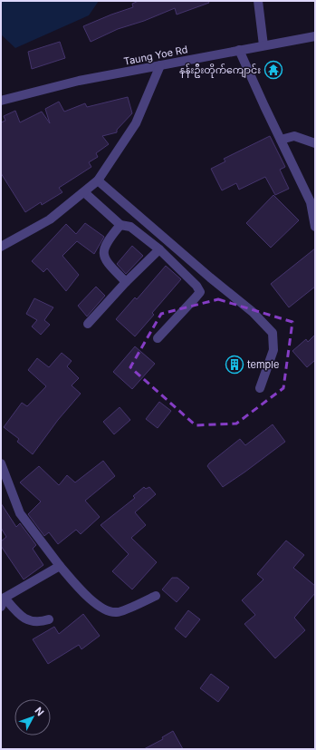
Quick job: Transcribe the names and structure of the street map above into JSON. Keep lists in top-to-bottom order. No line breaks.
{"streets":{"street":["Taung Yoe Rd"]},"places":{"temple":["နန်းဦးတိုက်ကျောင်း"],"building":["temple"]},"north":"top right"}
